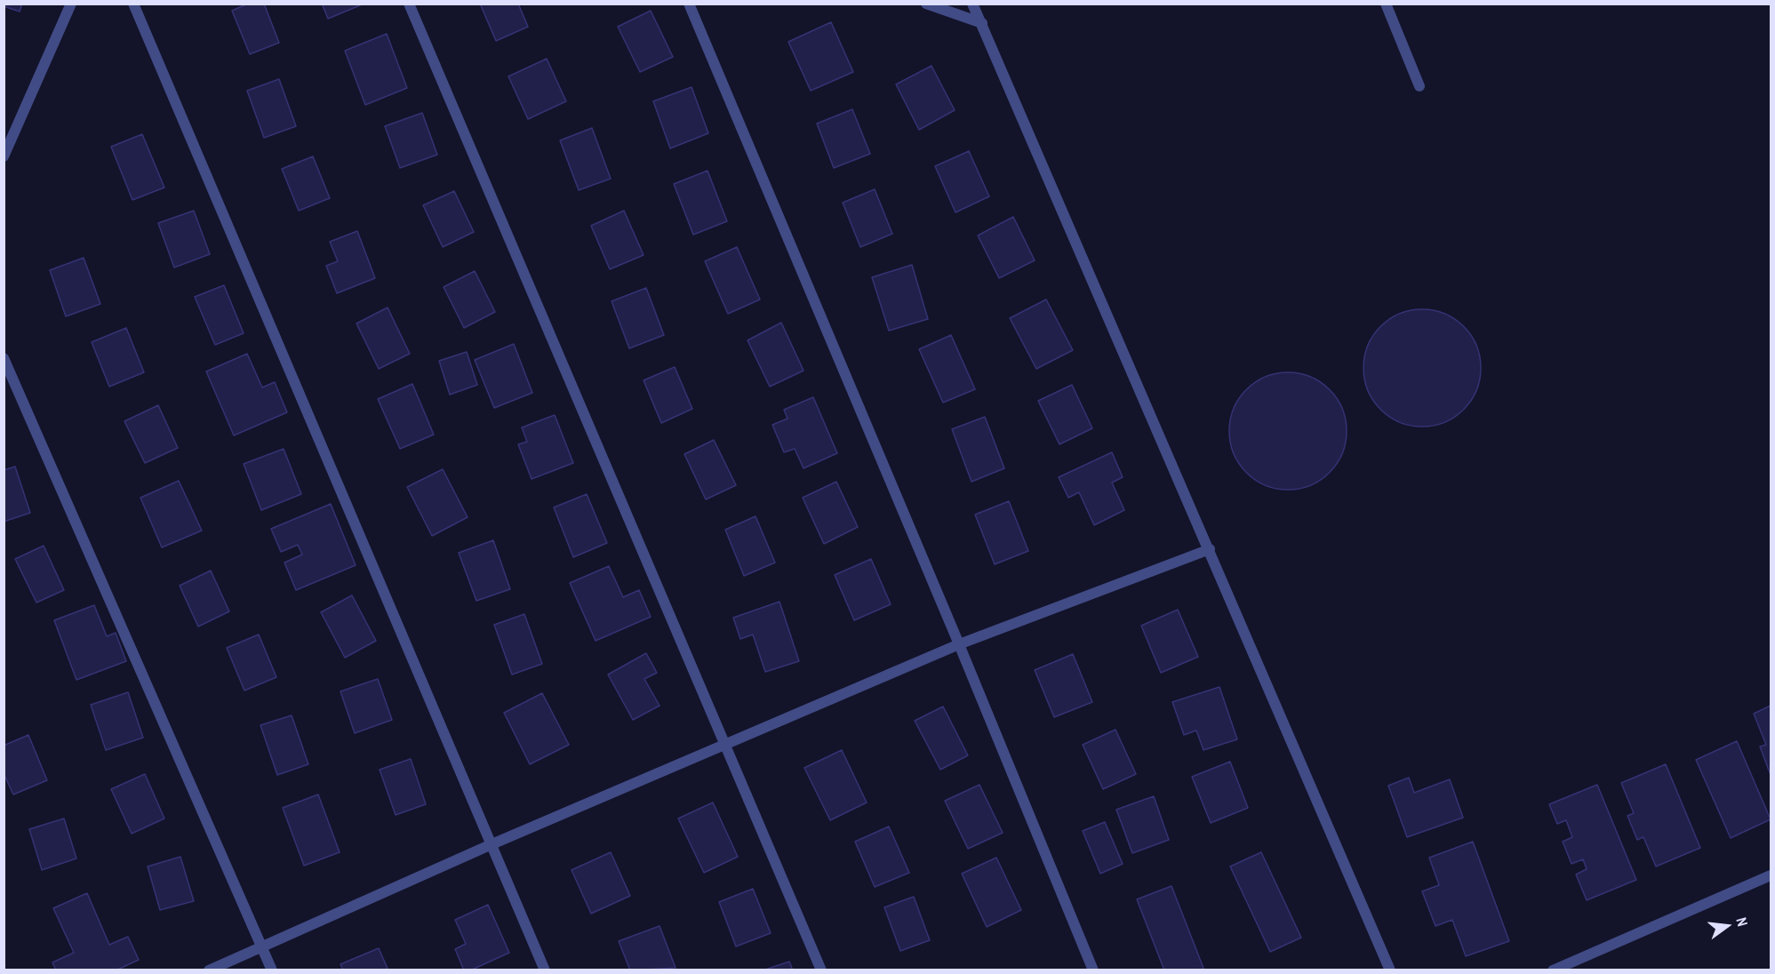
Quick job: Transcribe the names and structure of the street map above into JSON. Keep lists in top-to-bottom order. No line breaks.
{"north":"right"}
